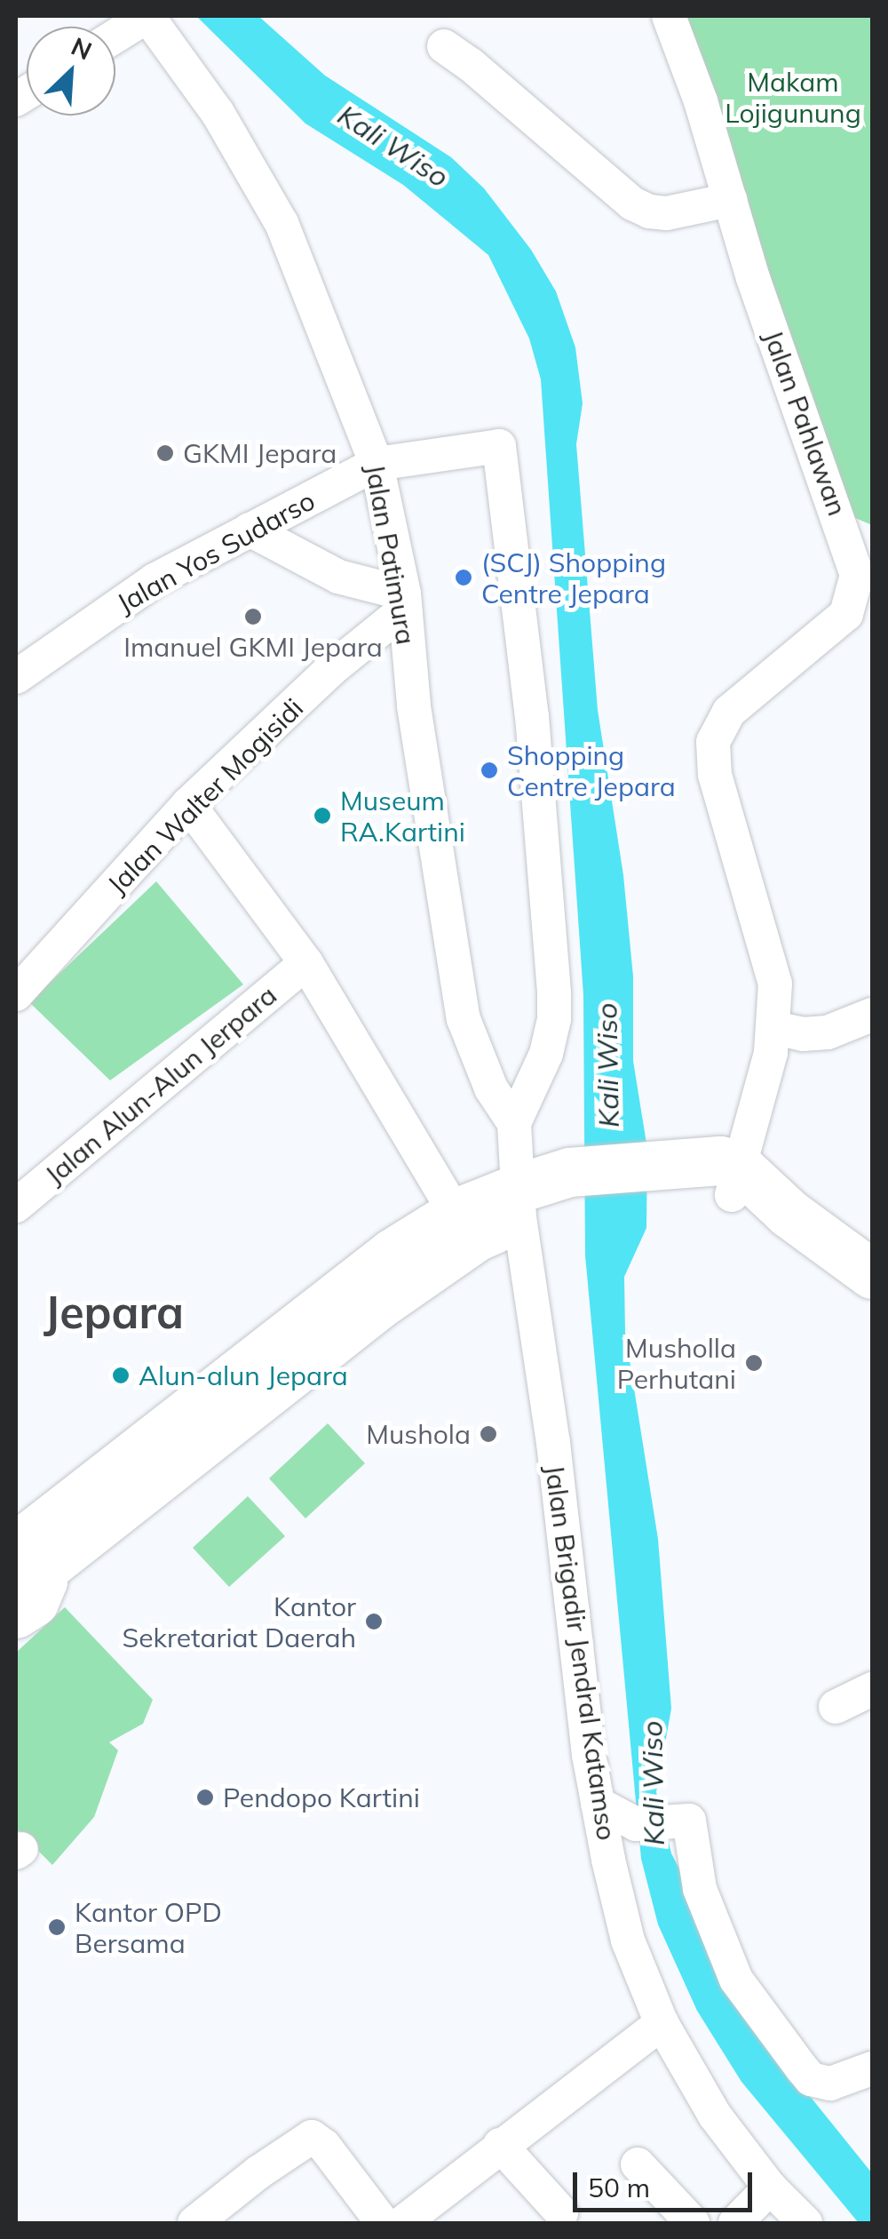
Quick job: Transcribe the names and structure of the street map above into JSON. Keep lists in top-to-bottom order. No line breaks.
{"streets":{"street":["Jalan Pahlawan","Jalan Yos Sudarso","Jalan Patimura","Jalan Walter Mogisidi","Jalan Alun-Alun Jerpara","Jalan Brigadir Jendral Katamso"]},"crossings":[["Jalan Yos Sudarso","Jalan Patimura"],["Jalan Patimura","Jalan Walter Mogisidi"],["Jalan Patimura","Jalan Brigadir Jendral Katamso"]],"districts":["Jepara"],"water":["Kali Wiso"],"parks":["Makam Lojigunung"],"places":["GKMI Jepara","(SCJ) Shopping Centre Jepara","Imanuel GKMI Jepara","Shopping Centre Jepara","Museum RA.Kartini","Musholla Perhutani","Alun-alun Jepara","Mushola","Kantor Sekretariat Daerah","Pendopo Kartini","Kantor OPD Bersama"],"scale_bar":"50 m","north":"top right"}
